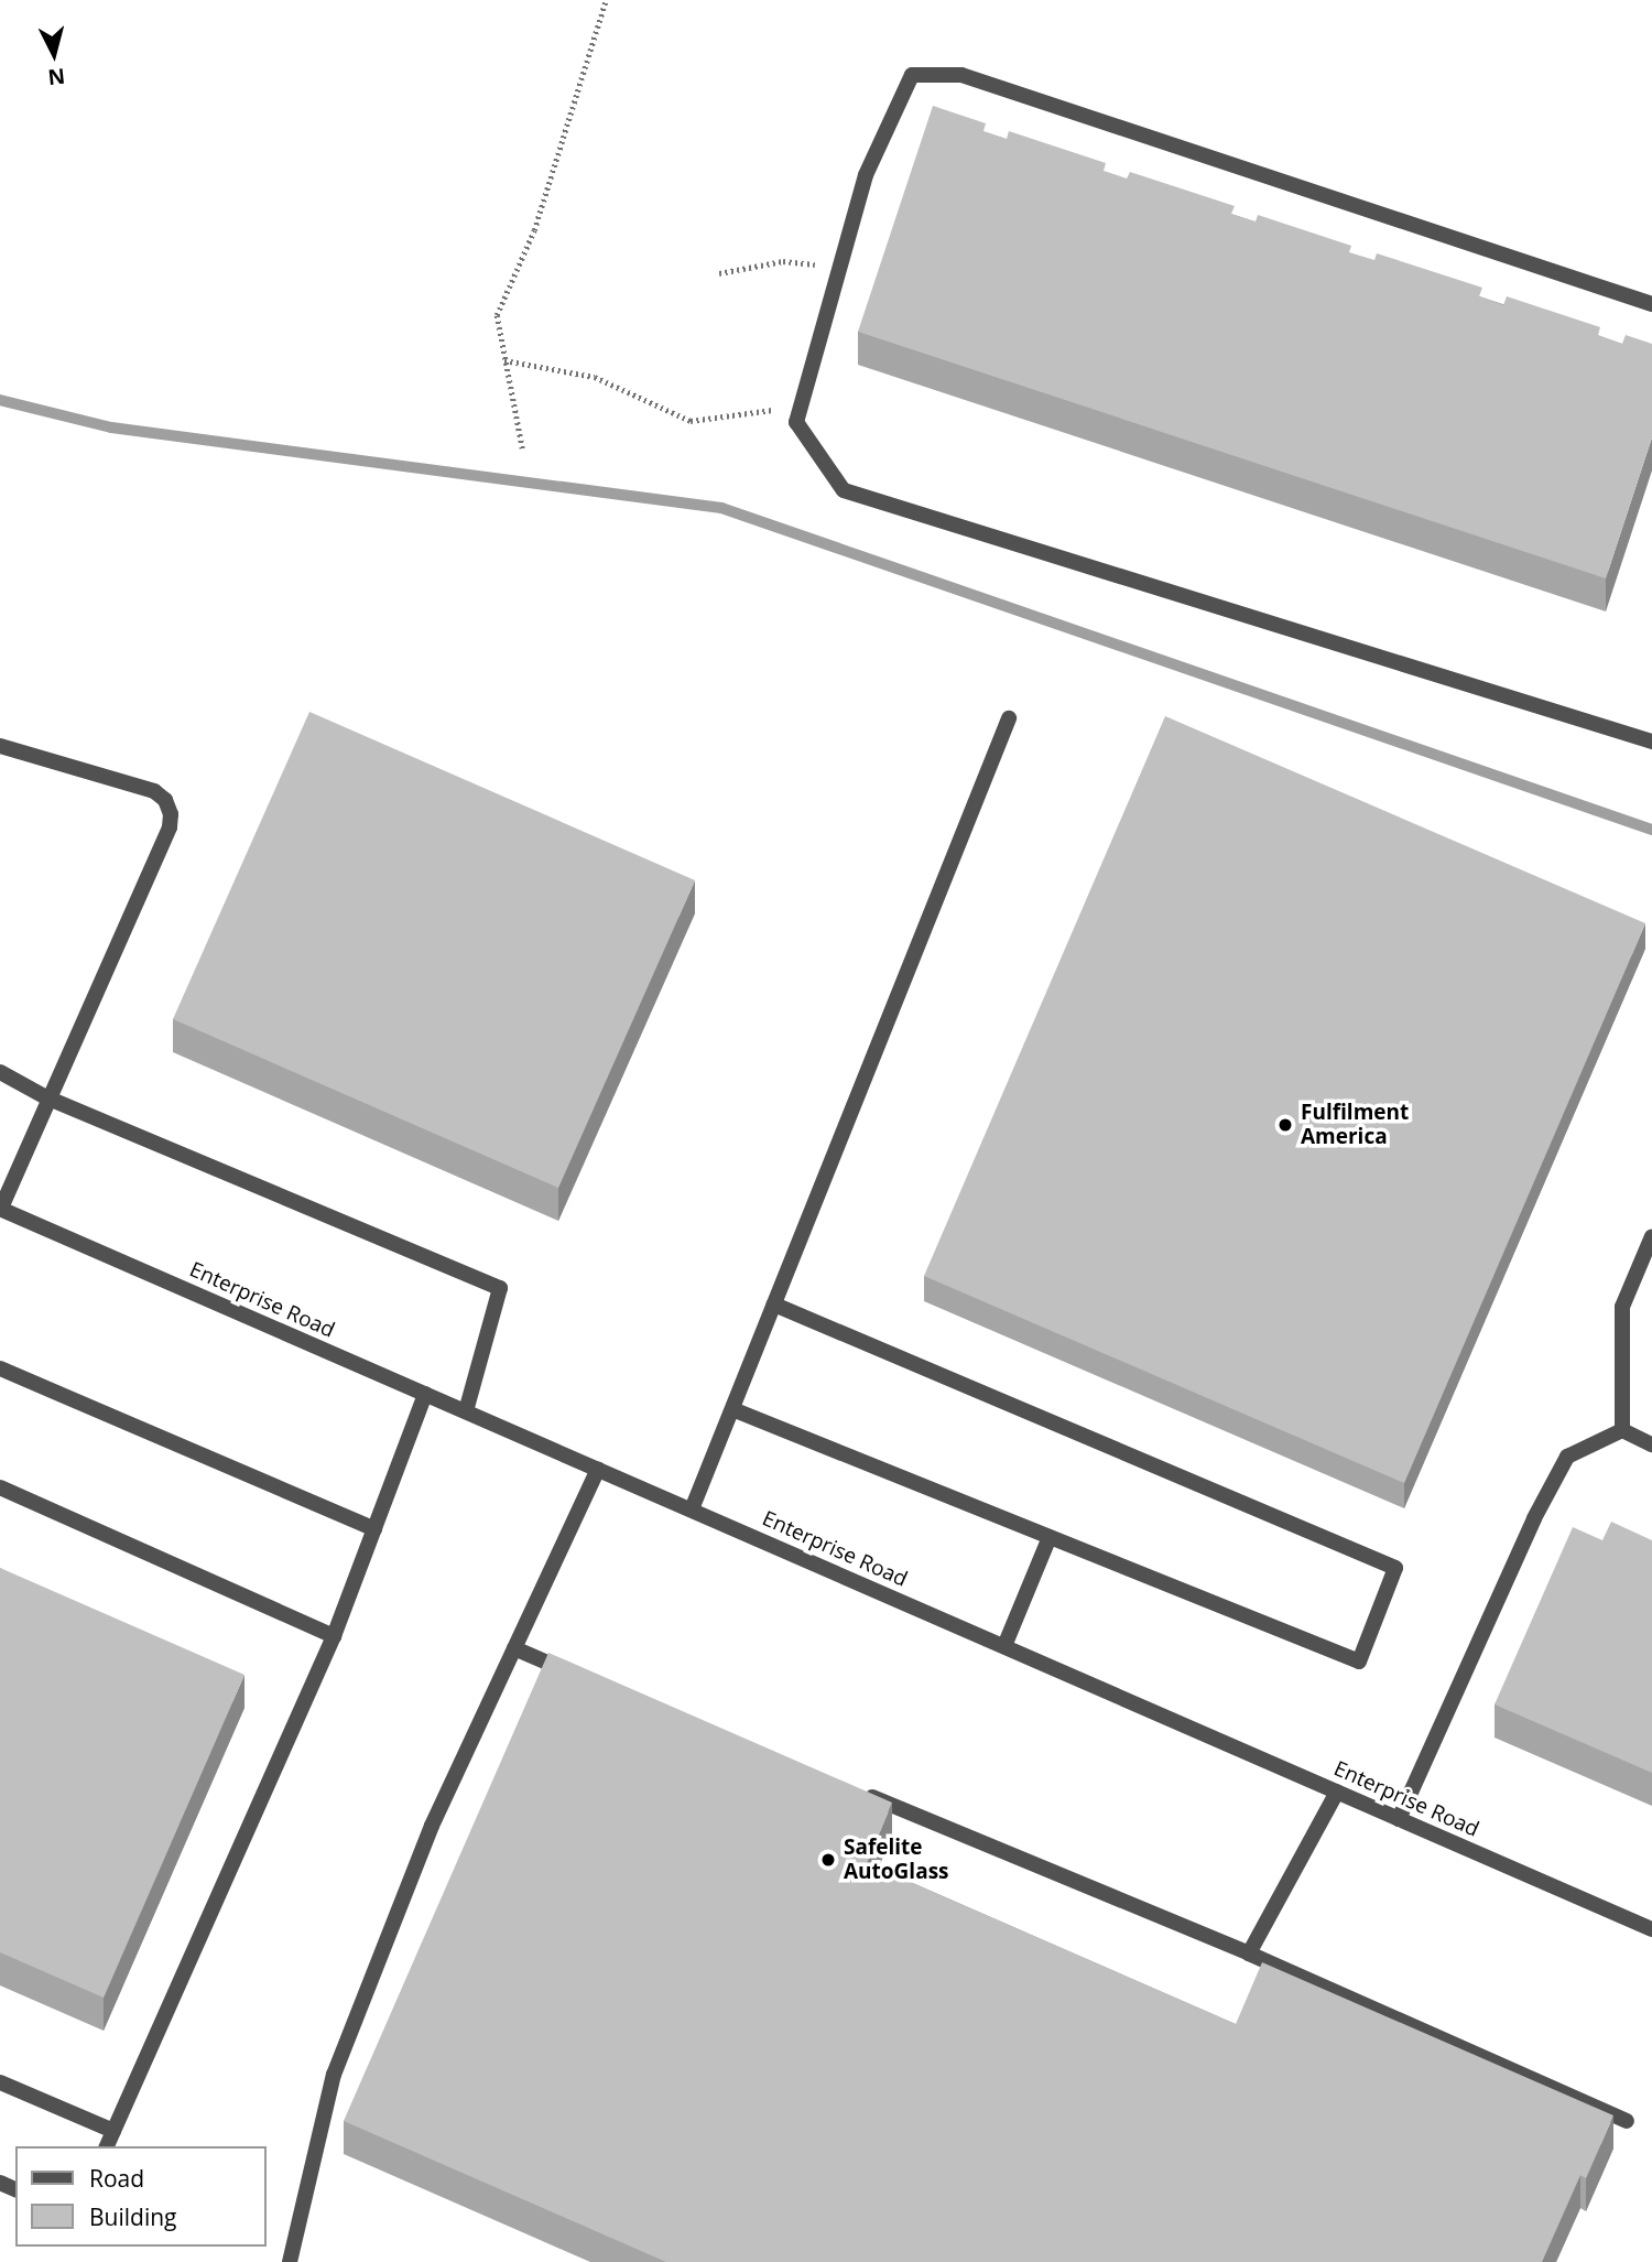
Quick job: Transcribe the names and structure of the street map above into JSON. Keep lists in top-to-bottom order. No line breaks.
{"streets":{"street":["Enterprise Road"]},"places":["Fulfilment America","Safelite AutoGlass"],"legend":["Road","Building"],"north":"bottom"}
